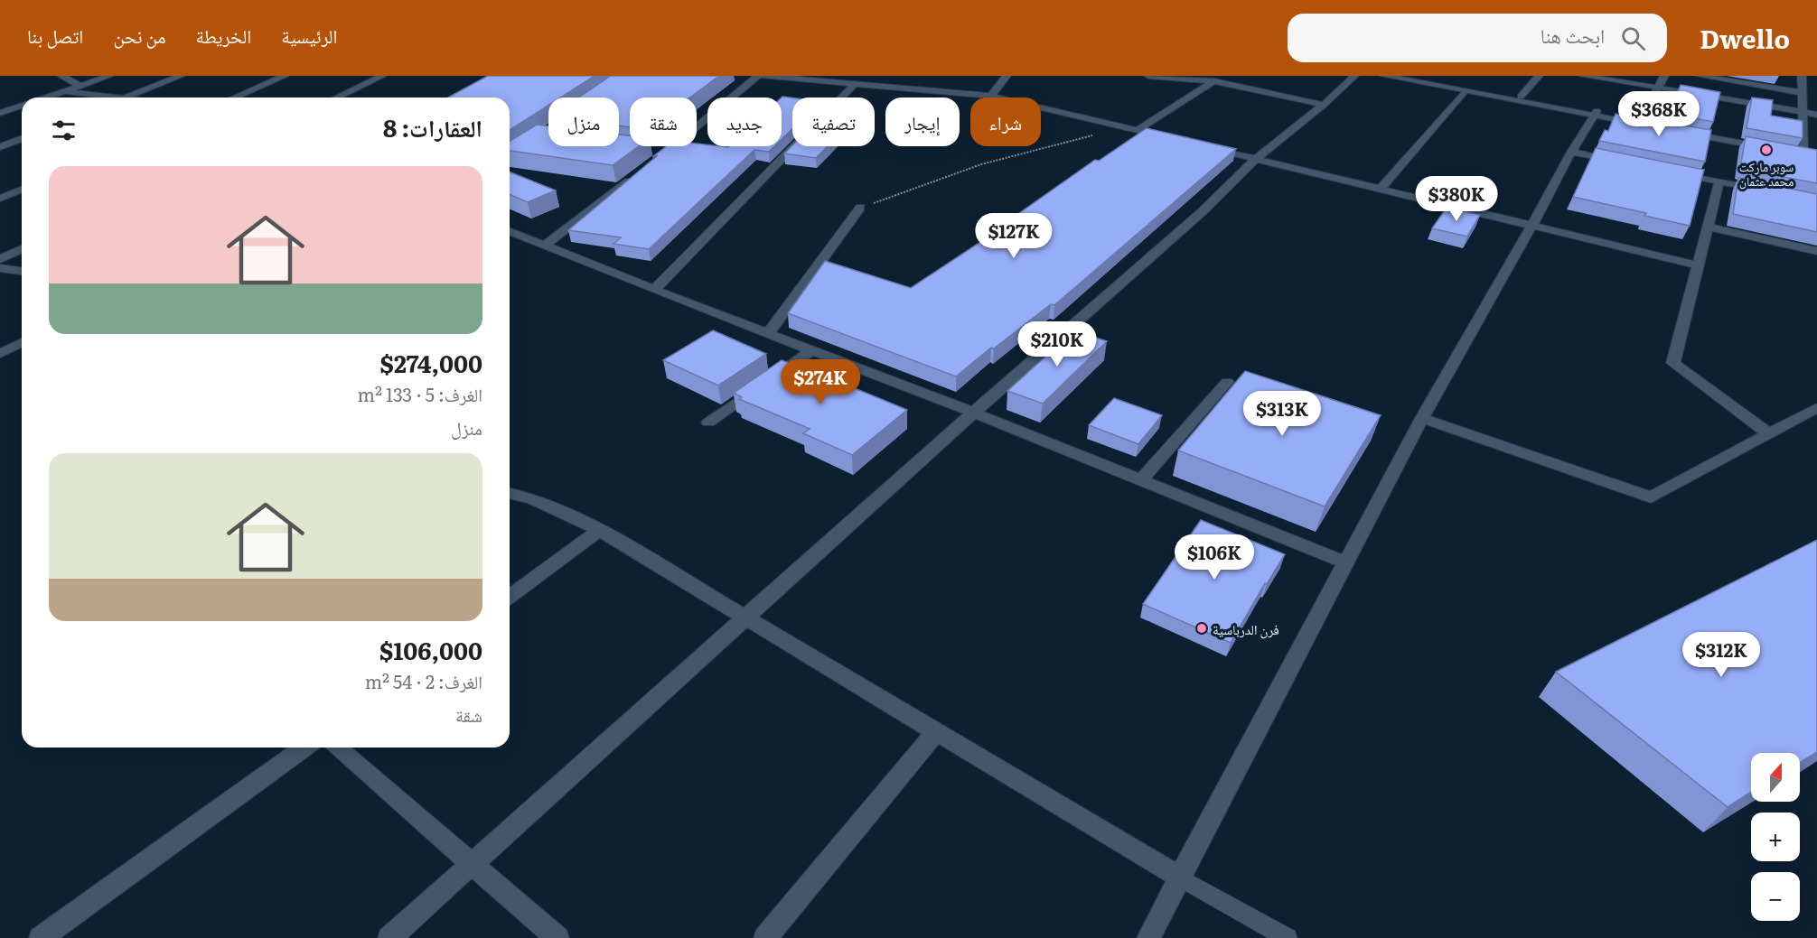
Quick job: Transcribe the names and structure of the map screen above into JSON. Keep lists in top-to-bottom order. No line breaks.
{"places":["سوبر ماركت محمد عثمان","فرن الدرباسية"],"north":"top","page":{"header":"Dwello","search":"ابحث هنا","nav":["الرئيسية","الخريطة","من نحن","اتصل بنا"],"price":["$368K","$380K","$127K","$210K","$274K","$313K","$106K","$312K"],"chip":["شراء","إيجار","تصفية","جديد","شقة","منزل"],"heading":"العقارات: 8","list":[{"name":"$274,000","note":"الغرف: 5 · 133 m² · منزل"},{"name":"$106,000","note":"الغرف: 2 · 54 m² · شقة"}],"map_buttons":["+","−"]}}
